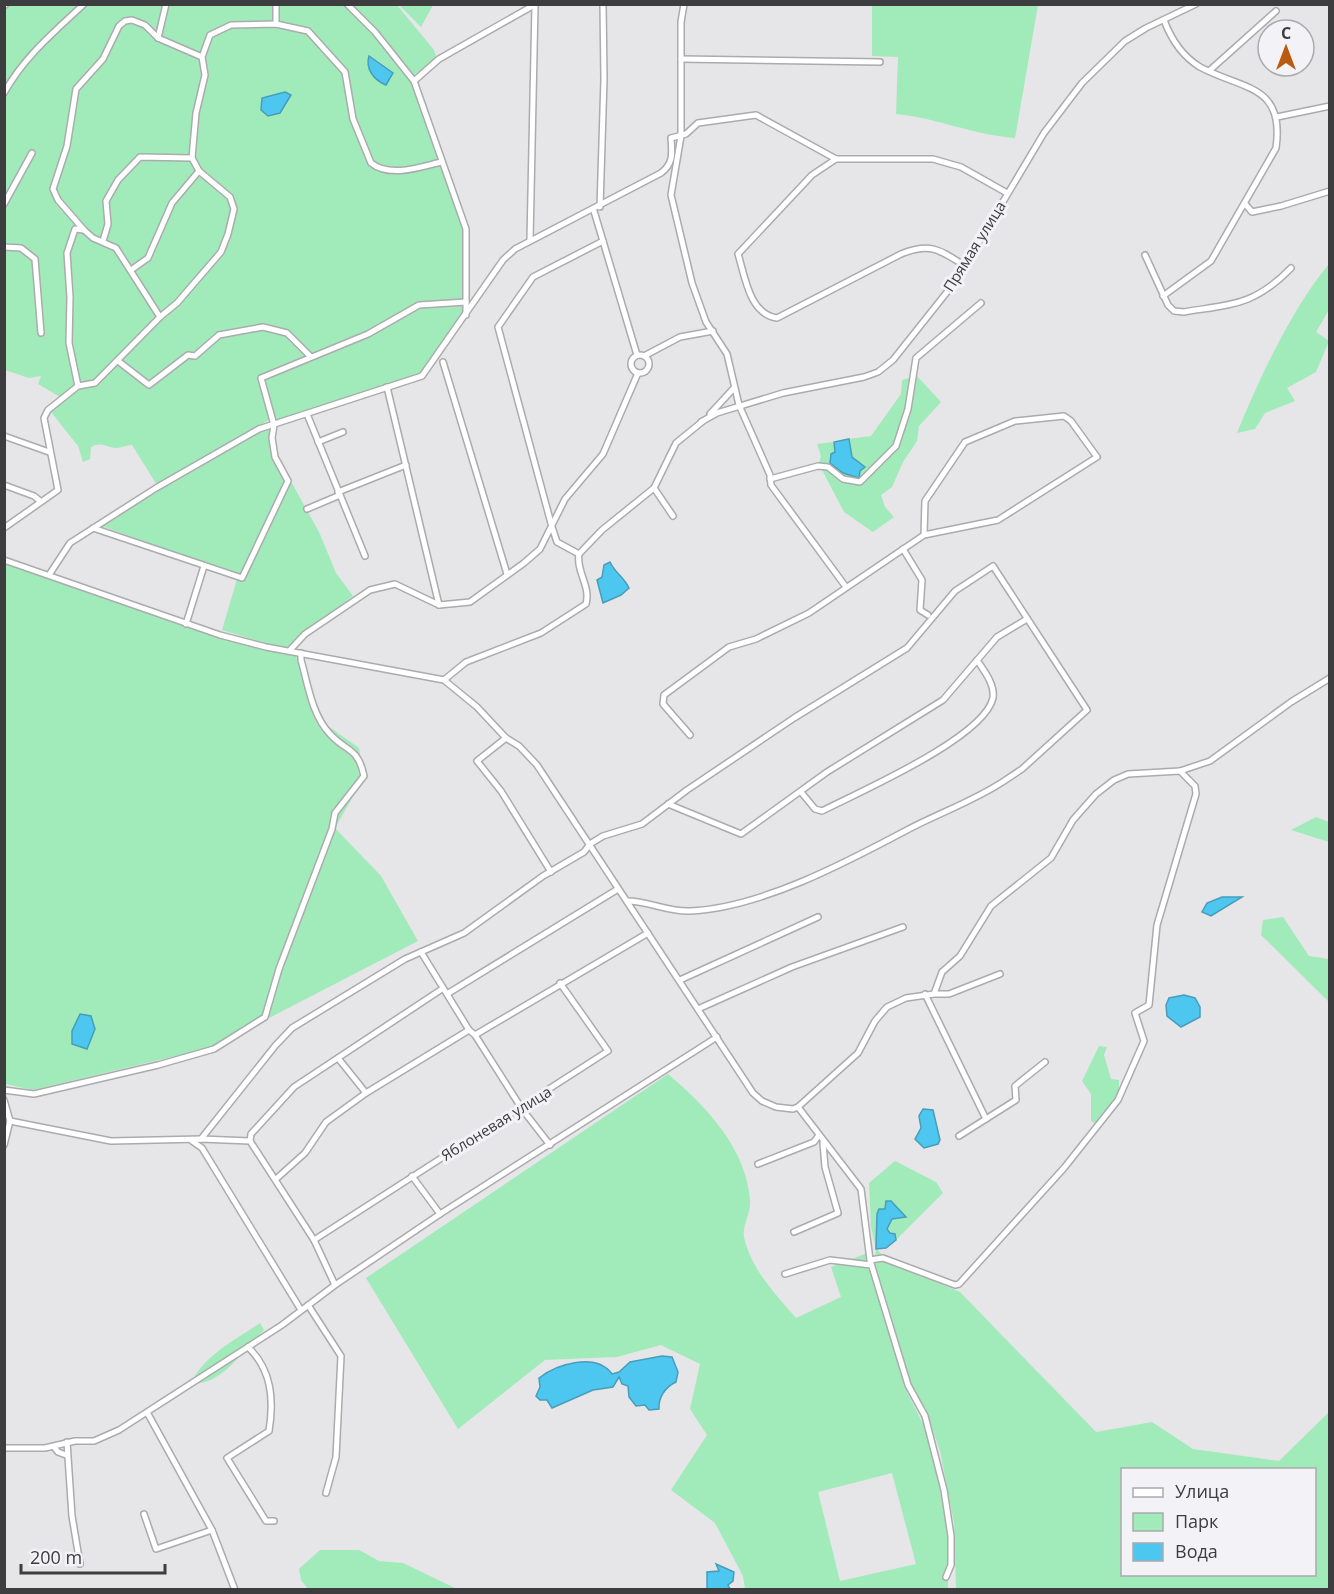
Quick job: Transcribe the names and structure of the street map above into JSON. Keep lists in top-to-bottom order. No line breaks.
{"streets":{"street":["Прямая улица","Яблоневая улица"]},"legend":["Улица","Парк","Вода"],"scale_bar":"200 m","north":"top"}
